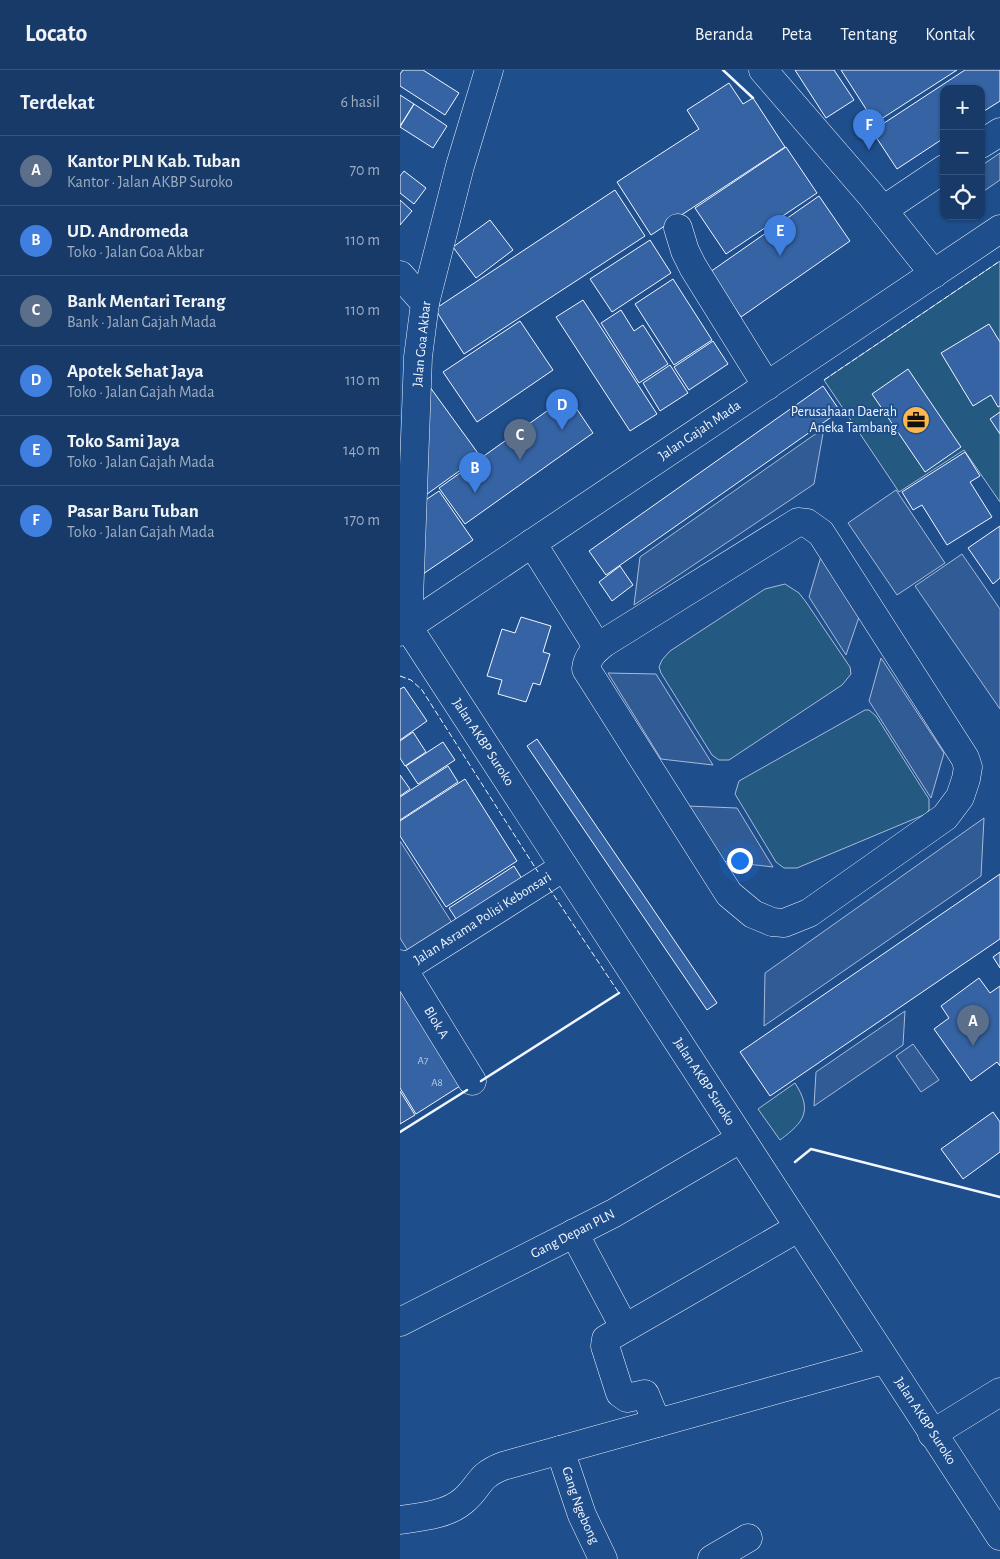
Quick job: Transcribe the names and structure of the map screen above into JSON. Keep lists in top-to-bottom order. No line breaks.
{"streets":{"main road":["Jalan Goa Akbar","Jalan Gajah Mada","Jalan AKBP Suroko","Jalan Asrama Polisi Kebonsari","Blok A","Gang Depan PLN","Gang Ngebong"]},"crossings":[["Jalan Goa Akbar","Jalan Gajah Mada"],["Jalan Goa Akbar","Jalan AKBP Suroko"],["Jalan Gajah Mada","Jalan AKBP Suroko"],["Jalan AKBP Suroko","Jalan Asrama Polisi Kebonsari"],["Jalan AKBP Suroko","Gang Depan PLN"],["Jalan Asrama Polisi Kebonsari","Blok A"]],"places":{"office":["Perusahaan Daerah Aneka Tambang"]},"house_numbers":["A7","A8"],"page":{"header":"Locato","nav":["Beranda","Peta","Tentang","Kontak"],"heading":["Terdekat","6 hasil"],"map_buttons":["+","−"],"pins":["F","E","D","C","B","A"],"list":[{"mark":"A","name":"Kantor PLN Kab. Tuban","note":"Kantor · Jalan AKBP Suroko","value":"70 m"},{"mark":"B","name":"UD. Andromeda","note":"Toko · Jalan Goa Akbar","value":"110 m"},{"mark":"C","name":"Bank Mentari Terang","note":"Bank · Jalan Gajah Mada","value":"110 m"},{"mark":"D","name":"Apotek Sehat Jaya","note":"Toko · Jalan Gajah Mada","value":"110 m"},{"mark":"E","name":"Toko Sami Jaya","note":"Toko · Jalan Gajah Mada","value":"140 m"},{"mark":"F","name":"Pasar Baru Tuban","note":"Toko · Jalan Gajah Mada","value":"170 m"}]}}
